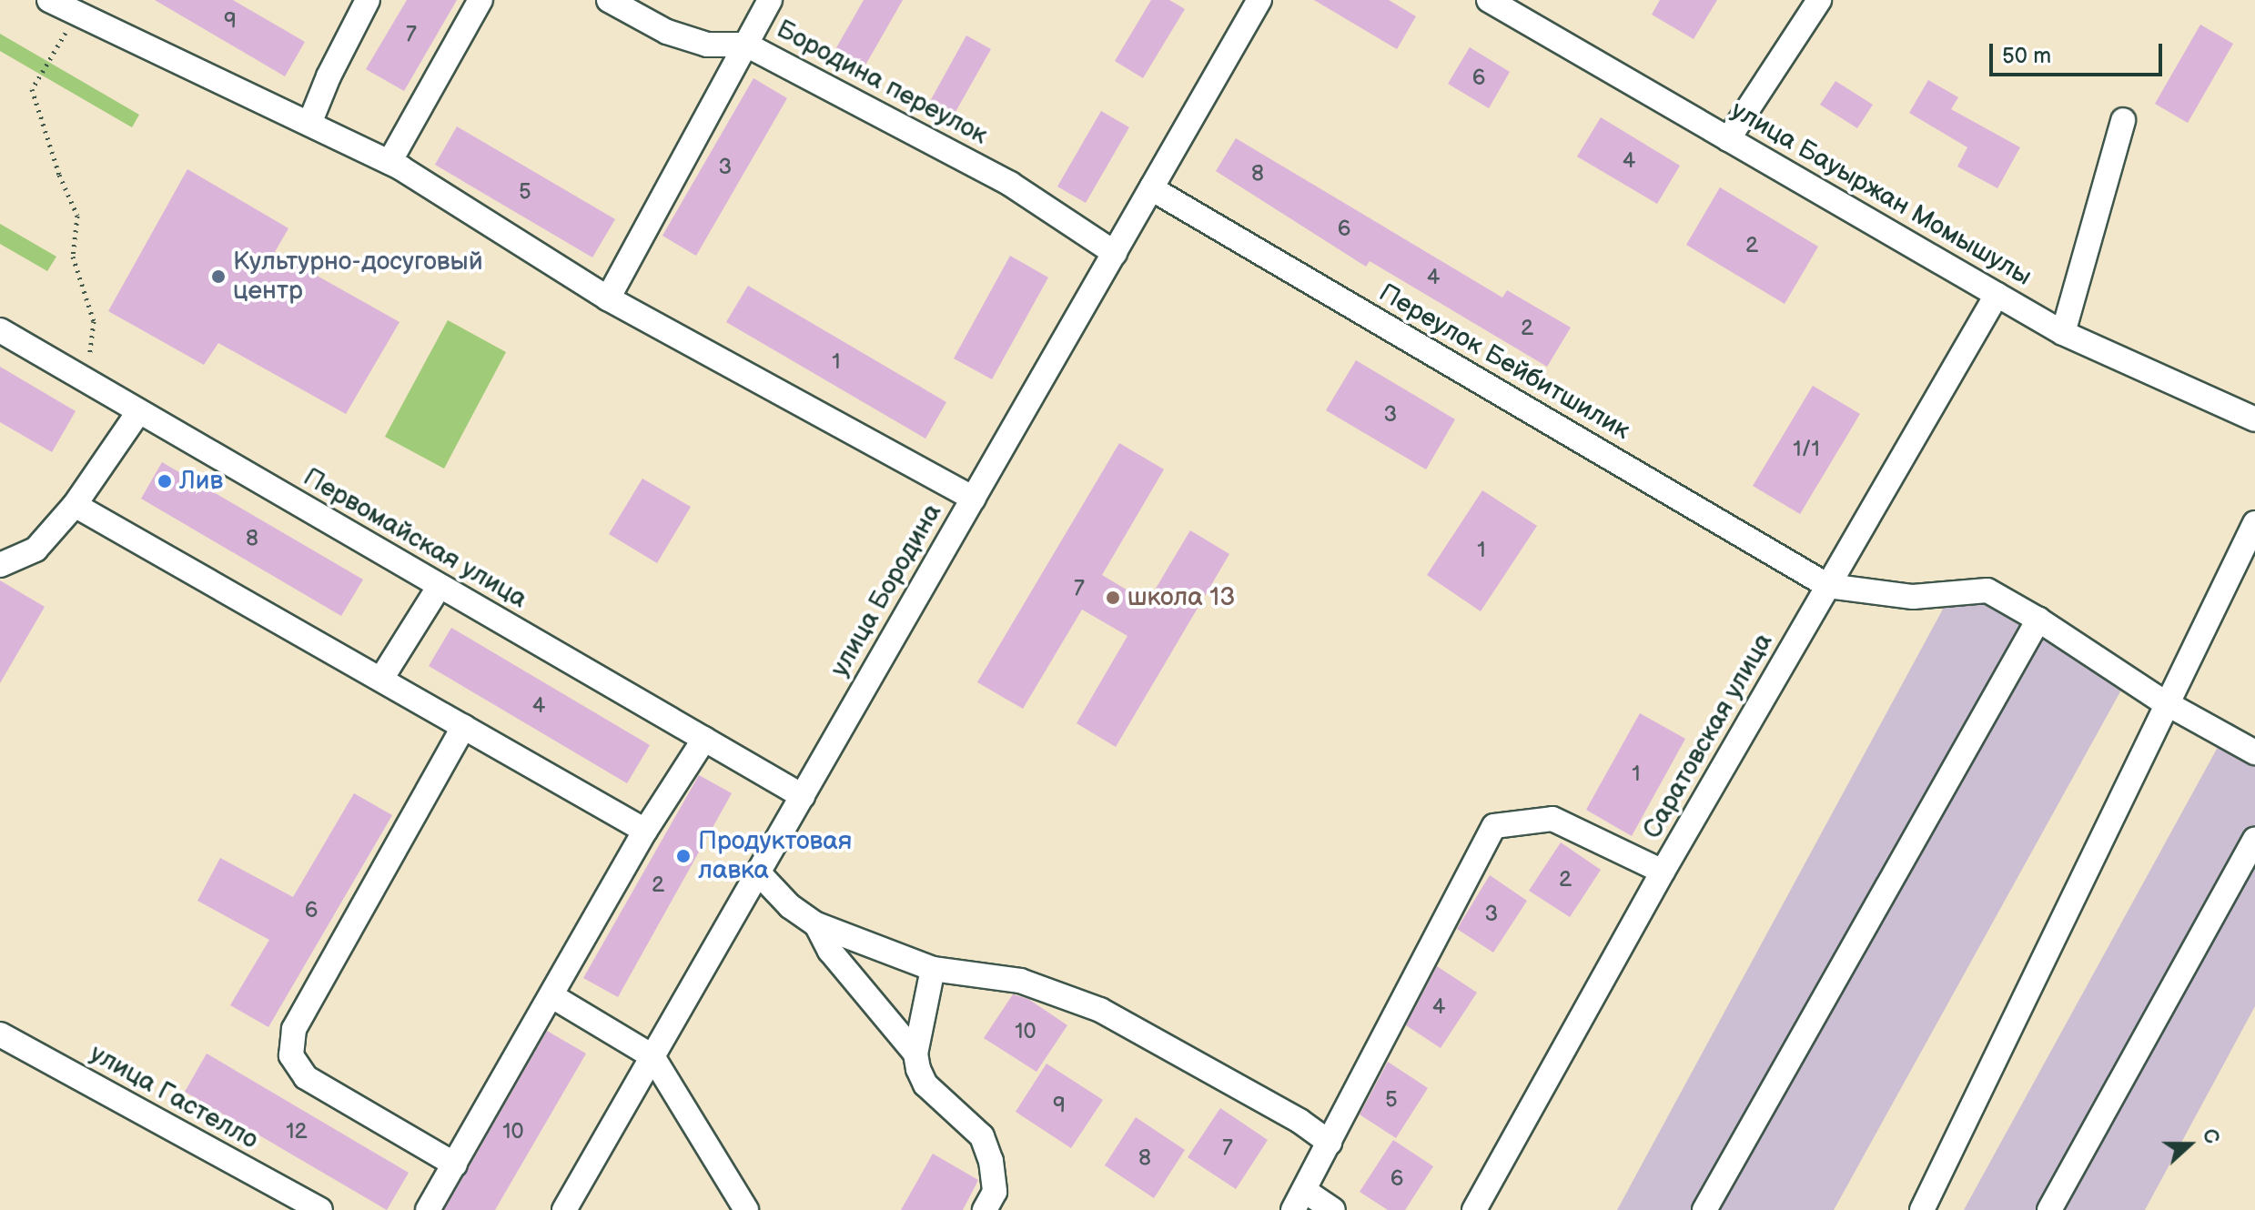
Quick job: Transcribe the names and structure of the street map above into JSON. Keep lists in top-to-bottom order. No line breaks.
{"streets":{"street":["Бородина переулок","улица Бауыржан Момышулы","Переулок Бейбитшилик","Первомайская улица","улица Бородина","Саратовская улица","улица Гастелло"]},"crossings":[["Бородина переулок","улица Бородина"],["улица Бауыржан Момышулы","Саратовская улица"],["Переулок Бейбитшилик","улица Бородина"],["Переулок Бейбитшилик","Саратовская улица"],["Первомайская улица","улица Бородина"]],"places":["Культурно-досуговый центр","Лив","школа 13","Продуктовая лавка"],"house_numbers":["9","7","6","4","3","8","5","6","2","4","2","1","3","1/1","8","1","7","4","1","2","2","6","3","4","10","5","9","12","10","7","8","6"],"scale_bar":"50 m","north":"right"}
